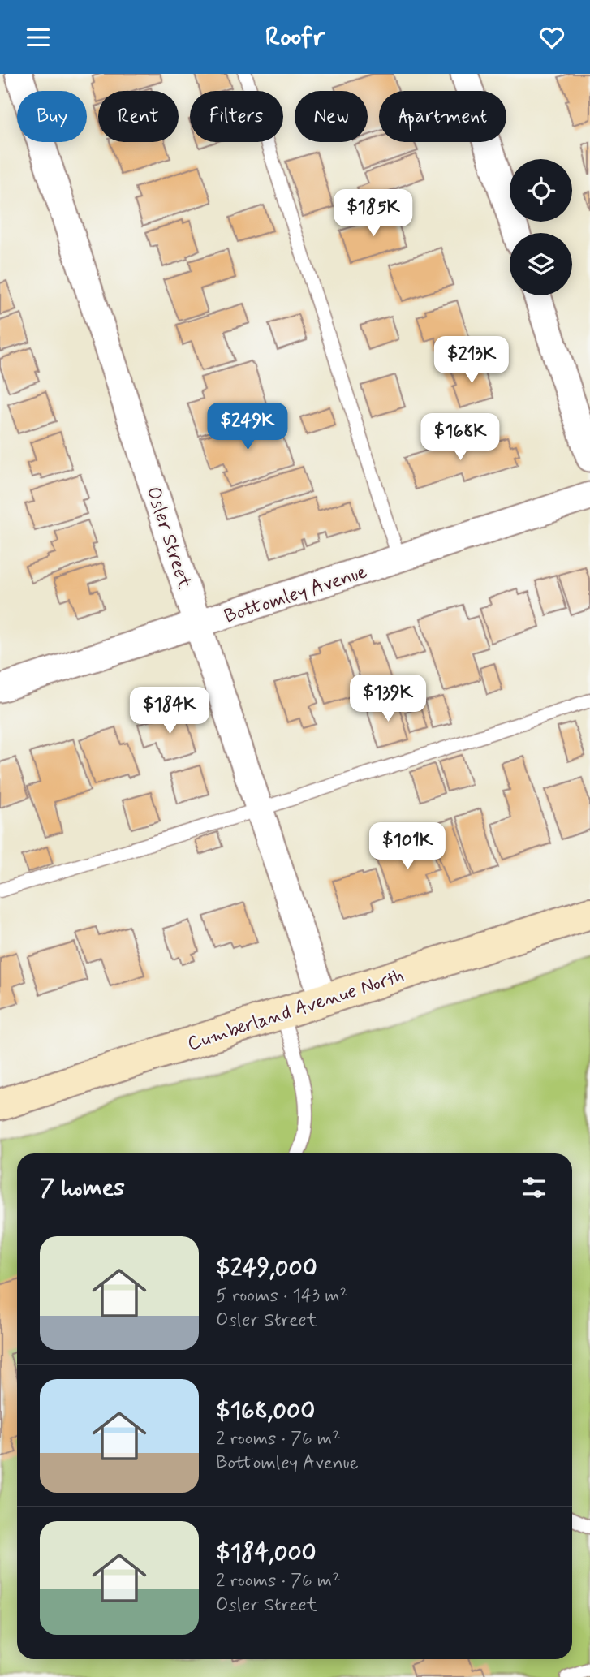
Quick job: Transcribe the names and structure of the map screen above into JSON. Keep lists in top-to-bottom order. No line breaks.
{"streets":{"main road":["Cumberland Avenue North"],"street":["Osler Street","Bottomley Avenue"]},"crossings":[["Osler Street","Bottomley Avenue"],["Osler Street","Cumberland Avenue North"]],"page":{"header":"Roofr","chip":["Buy","Rent","Filters","New","Apartment"],"price":["$185K","$213K","$249K","$168K","$139K","$184K","$101K"],"heading":"7 homes","list":[{"name":"$249,000","note":"5 rooms · 143 m² · Osler Street"},{"name":"$168,000","note":"2 rooms · 76 m² · Bottomley Avenue"},{"name":"$184,000","note":"2 rooms · 76 m² · Osler Street"}]}}
